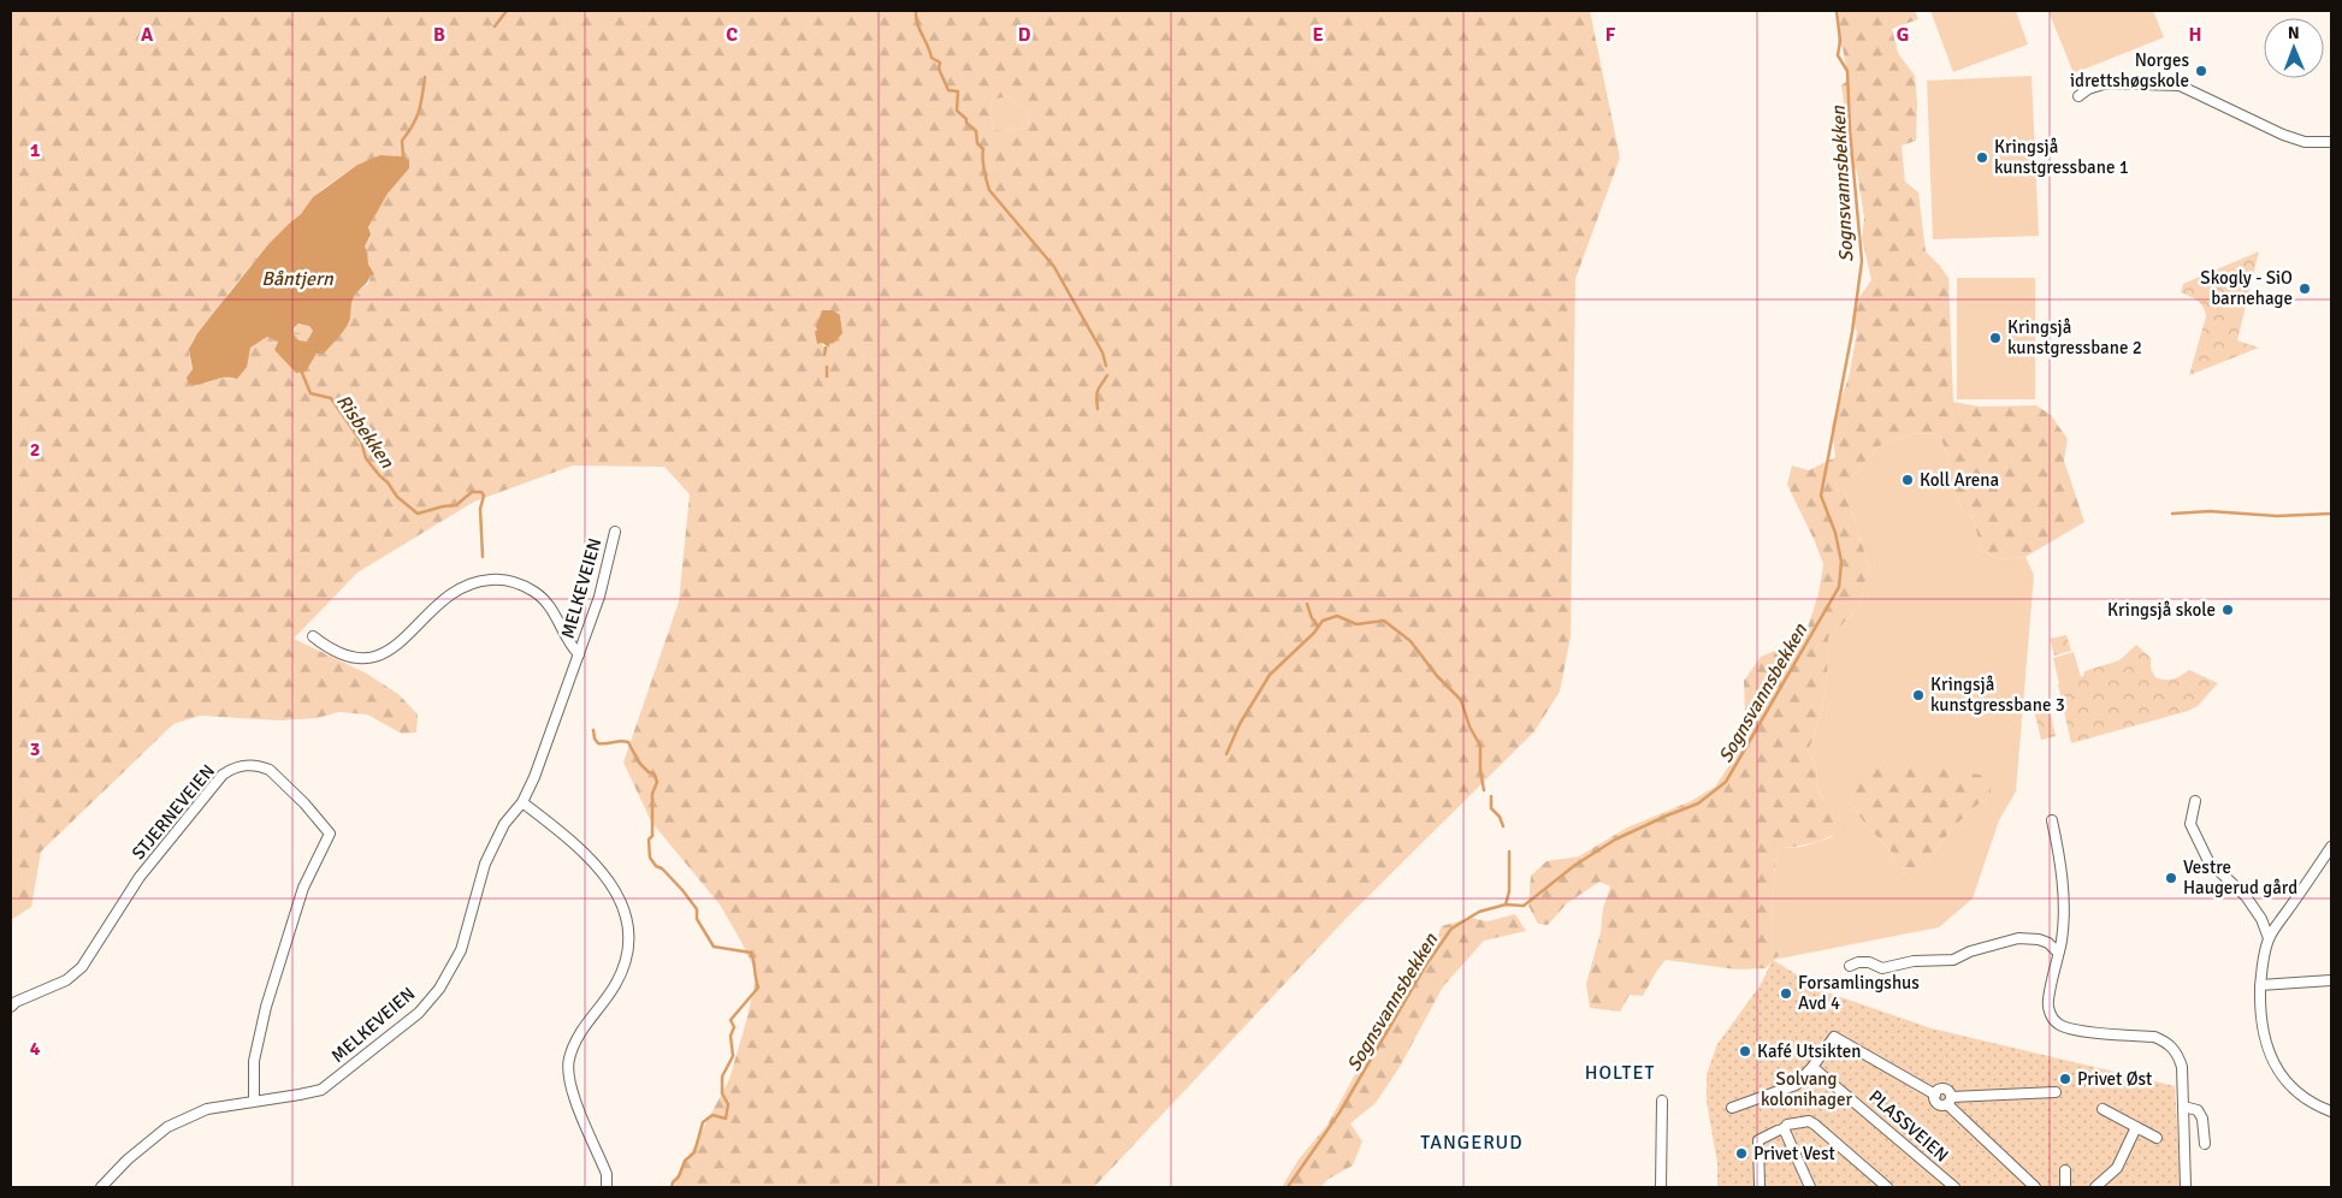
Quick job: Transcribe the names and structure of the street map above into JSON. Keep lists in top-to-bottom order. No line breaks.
{"streets":{"street":["MELKEVEIEN","STJERNEVEIEN","PLASSVEIEN"]},"crossings":[["MELKEVEIEN","STJERNEVEIEN"]],"districts":["HOLTET","TANGERUD"],"water":["Sognsvannsbekken","Båntjern","Risbekken"],"parks":["Solvang kolonihager"],"places":["Norges idrettshøgskole","Kringsjå kunstgressbane 1","Skogly - SiO barnehage","Kringsjå kunstgressbane 2","Koll Arena","Kringsjå skole","Kringsjå kunstgressbane 3","Vestre Haugerud gård","Forsamlingshus Avd 4","Kafé Utsikten","Privet Øst","Privet Vest"],"north":"top","grid":{"columns":["A","B","C","D","E","F","G","H"],"rows":["1","2","3","4"]}}
